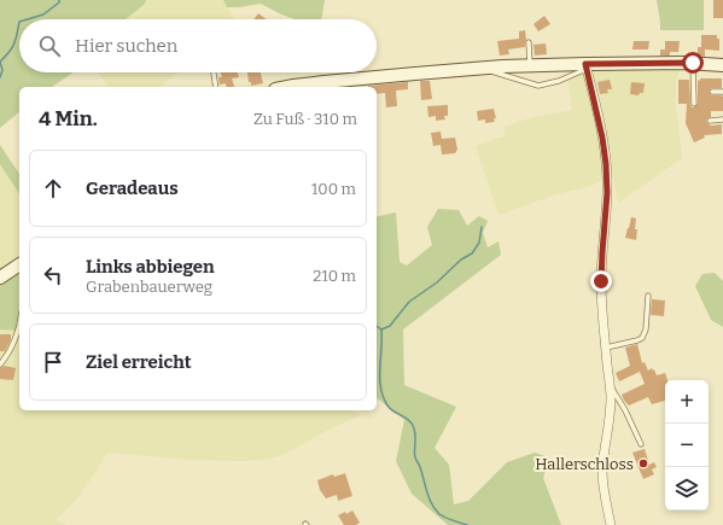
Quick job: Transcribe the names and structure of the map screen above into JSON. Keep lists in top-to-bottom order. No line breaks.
{"places":["Hallerschloss"],"page":{"search":"Hier suchen","heading":["4 Min.","Zu Fuß · 310 m"],"list":[["Geradeaus","100 m"],["Links abbiegen","Grabenbauerweg","210 m"],"Ziel erreicht"],"map_buttons":["+","−"]}}
